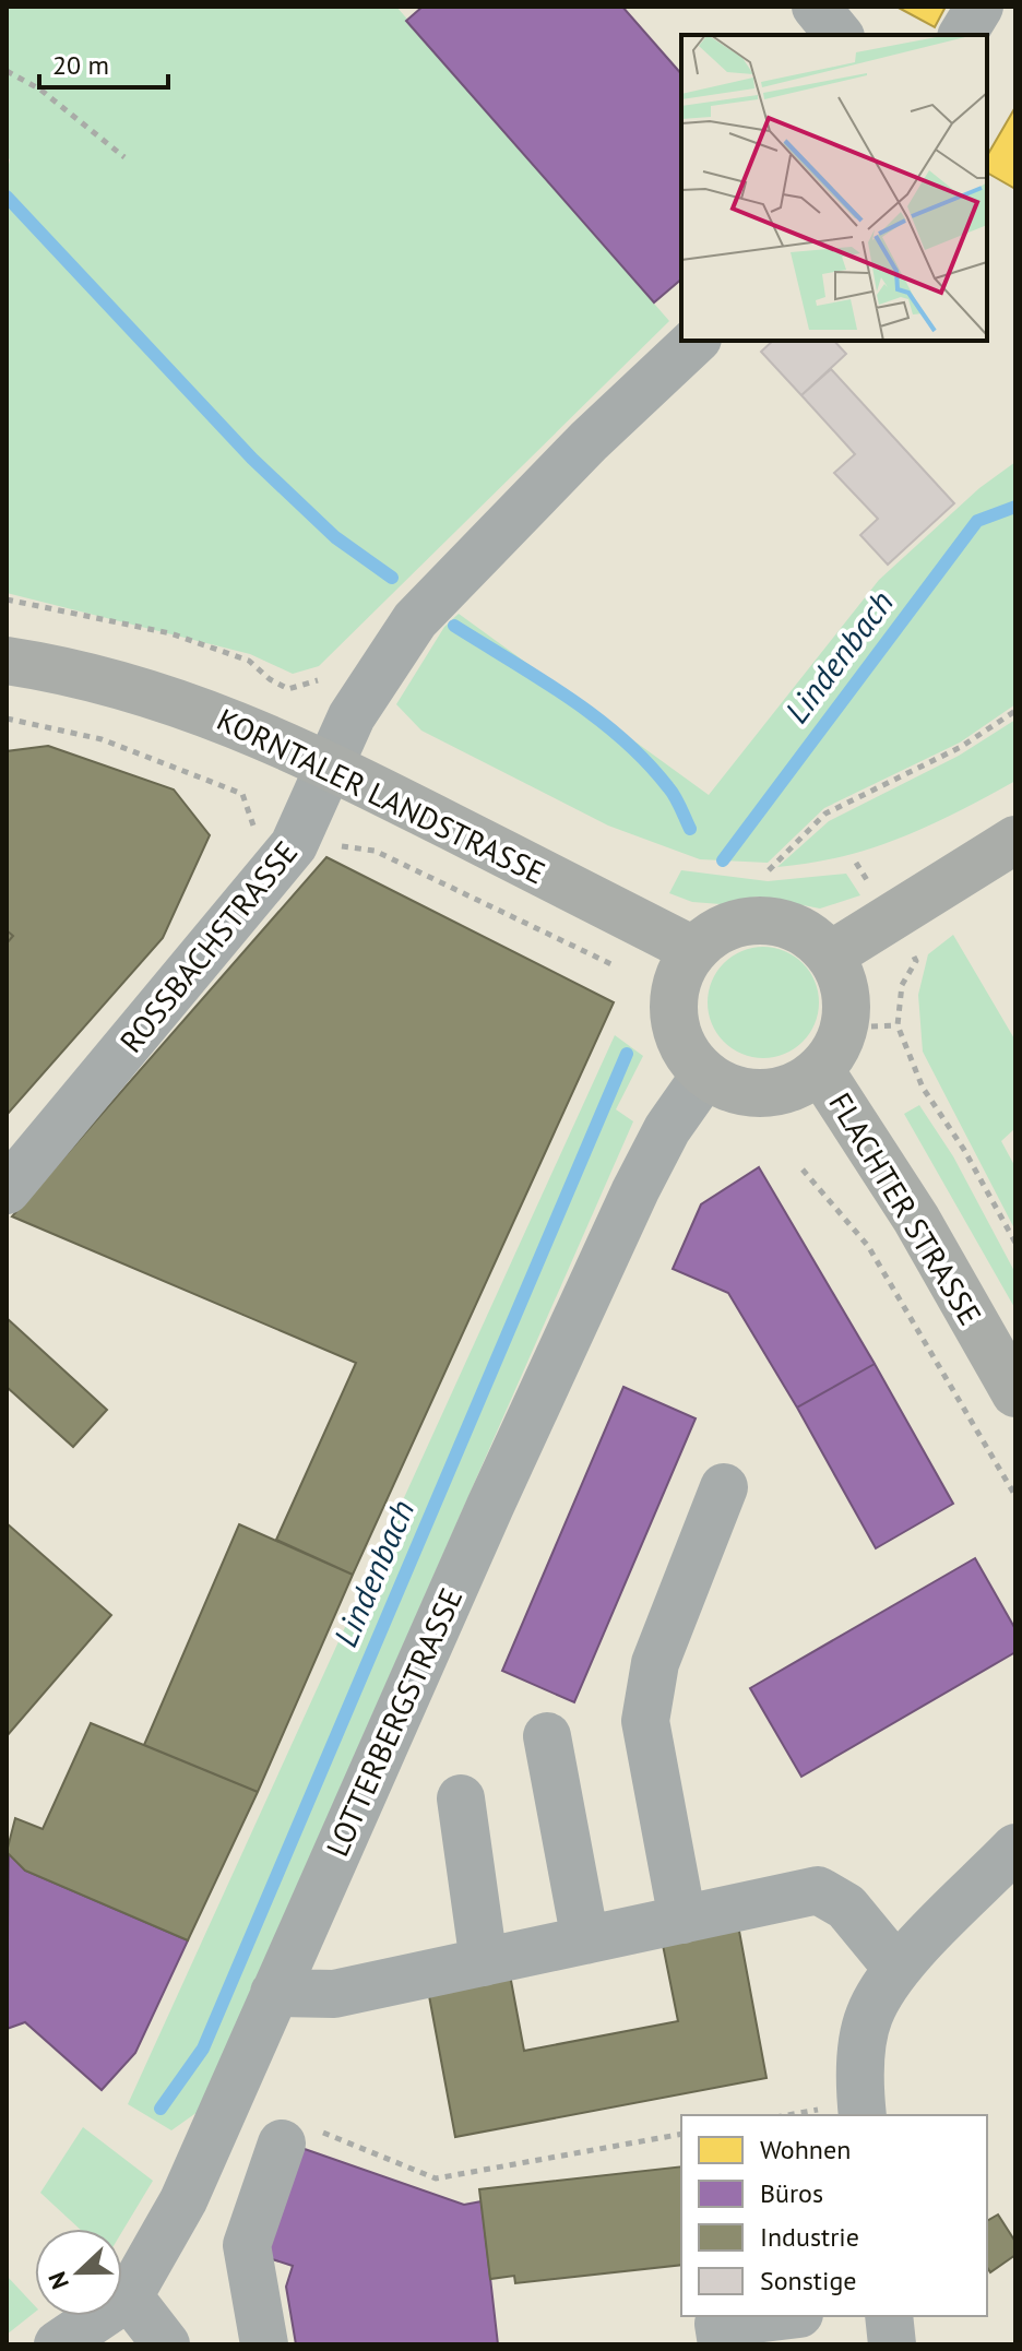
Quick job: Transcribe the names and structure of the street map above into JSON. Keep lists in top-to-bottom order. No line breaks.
{"streets":{"main road":["KORNTALER LANDSTRASSE","FLACHTER STRASSE"],"street":["ROSSBACHSTRASSE","LOTTERBERGSTRASSE"]},"crossings":[["KORNTALER LANDSTRASSE","ROSSBACHSTRASSE"],["KORNTALER LANDSTRASSE","FLACHTER STRASSE"],["KORNTALER LANDSTRASSE","LOTTERBERGSTRASSE"],["FLACHTER STRASSE","LOTTERBERGSTRASSE"]],"water":["Lindenbach"],"legend":["Wohnen","Büros","Industrie","Sonstige"],"scale_bar":"20 m","north":"left"}
